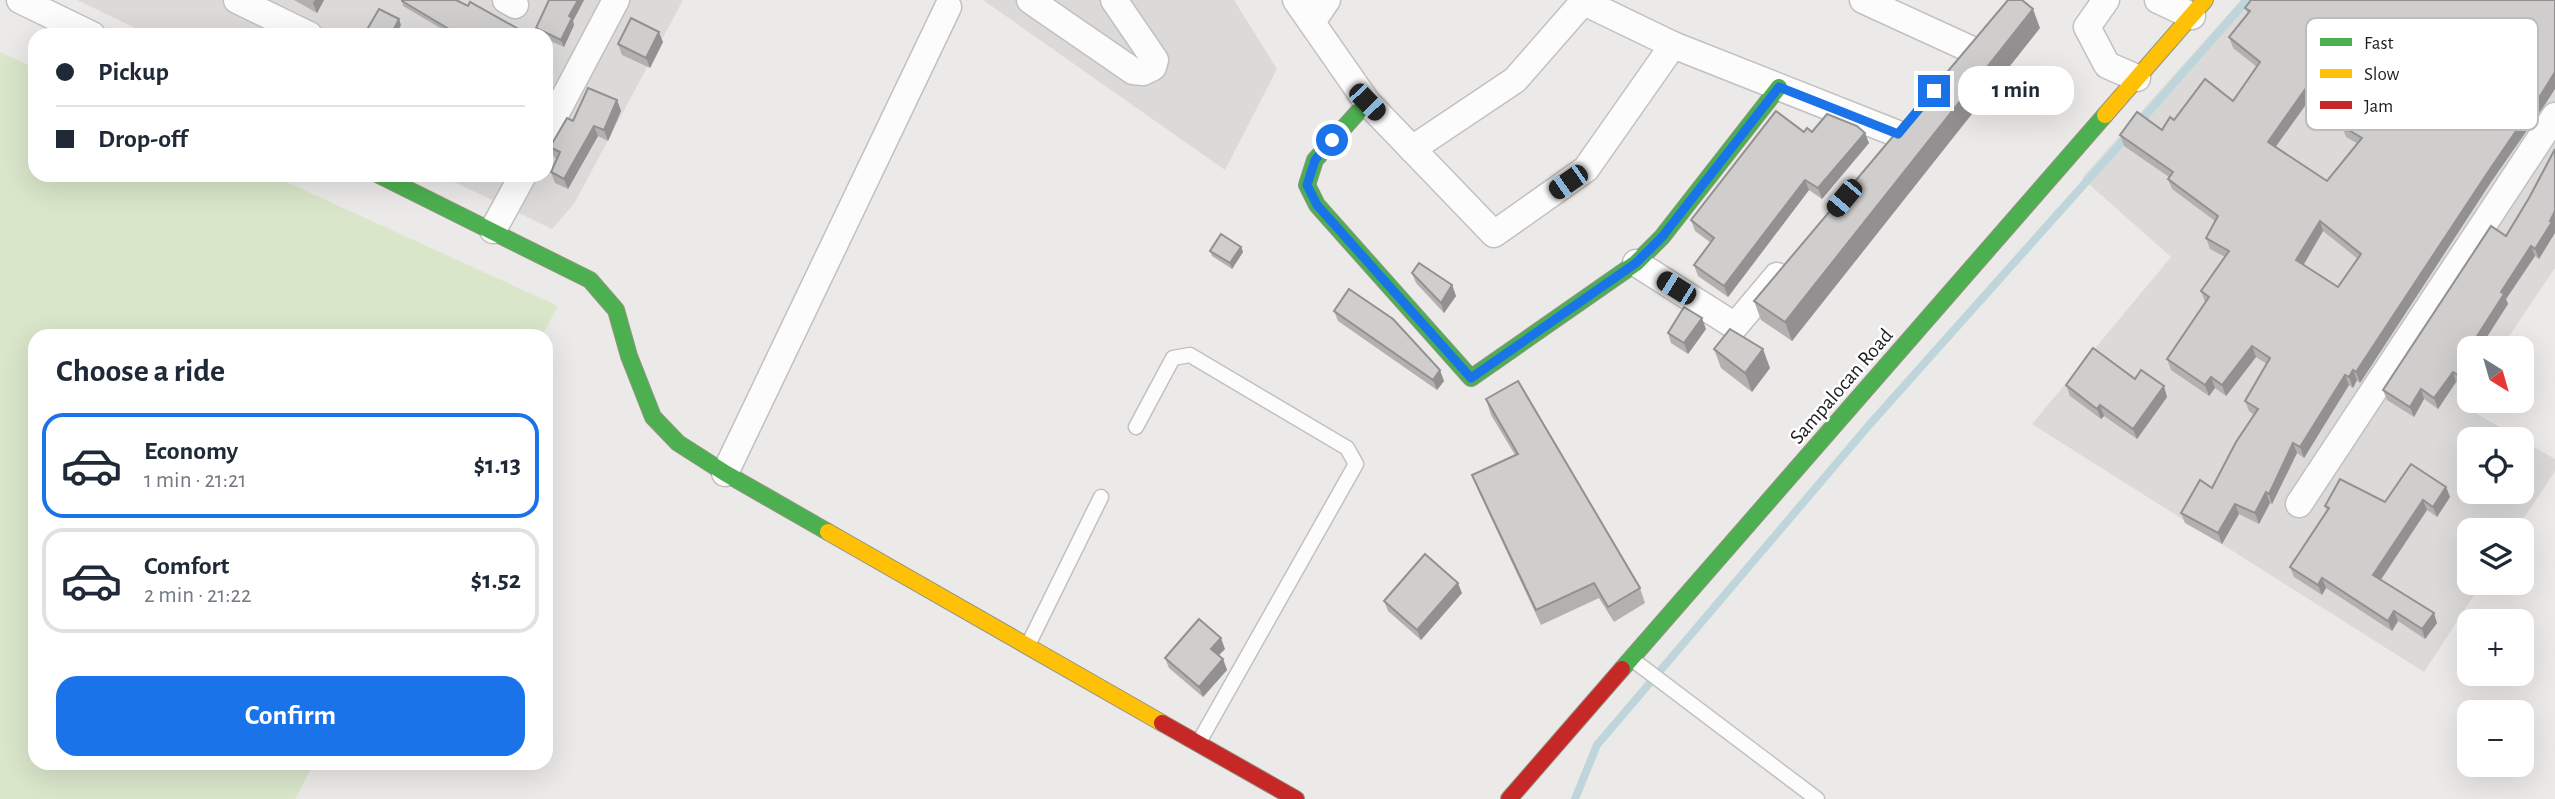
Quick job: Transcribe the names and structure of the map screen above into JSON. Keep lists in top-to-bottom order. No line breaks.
{"streets":{"street":["Sampalocan Road"]},"legend":["Fast","Slow","Jam"],"north":"bottom right","page":{"banner":["Pickup","Drop-off"],"bubble":"1 min","heading":"Choose a ride","map_buttons":["+","−"],"list":[{"name":"Economy","note":"1 min · 21:21","value":"$1.13"},{"name":"Comfort","note":"2 min · 21:22","value":"$1.52"}],"buttons":"Confirm"}}
